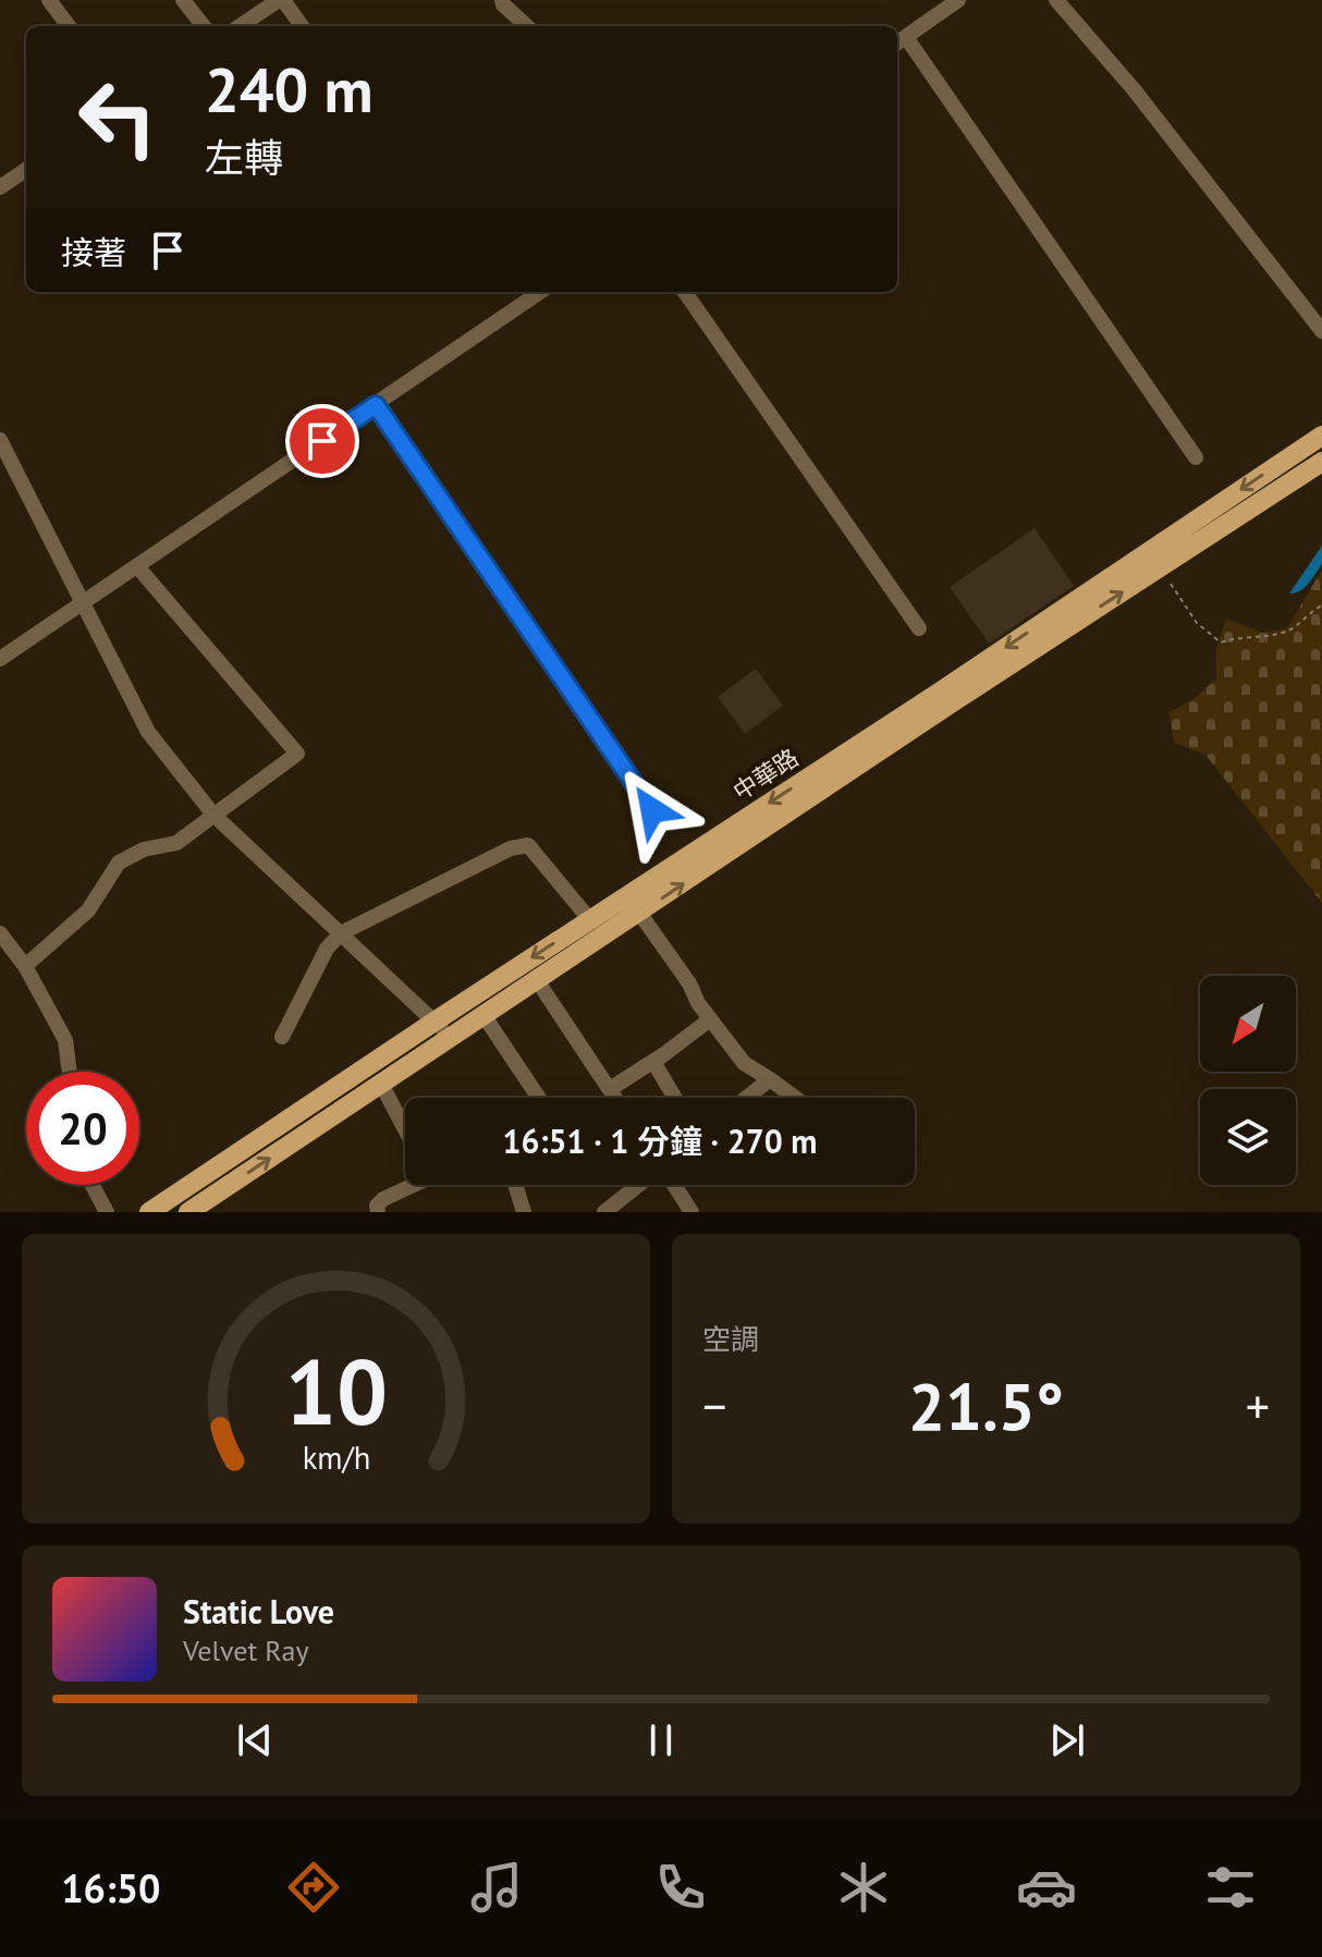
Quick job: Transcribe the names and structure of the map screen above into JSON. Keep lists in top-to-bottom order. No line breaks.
{"streets":{"main road":["中華路"]},"north":"bottom left","page":{"turn":["240 m","左轉"],"then":"接著","limit":"20","trip":"16:51 · 1 分鐘 · 270 m","tile":"空調","heat":["−","21.5°","+"],"song":["Static Love","Velvet Ray"],"tabs":"16:50","gauge":["10","km/h"]}}
